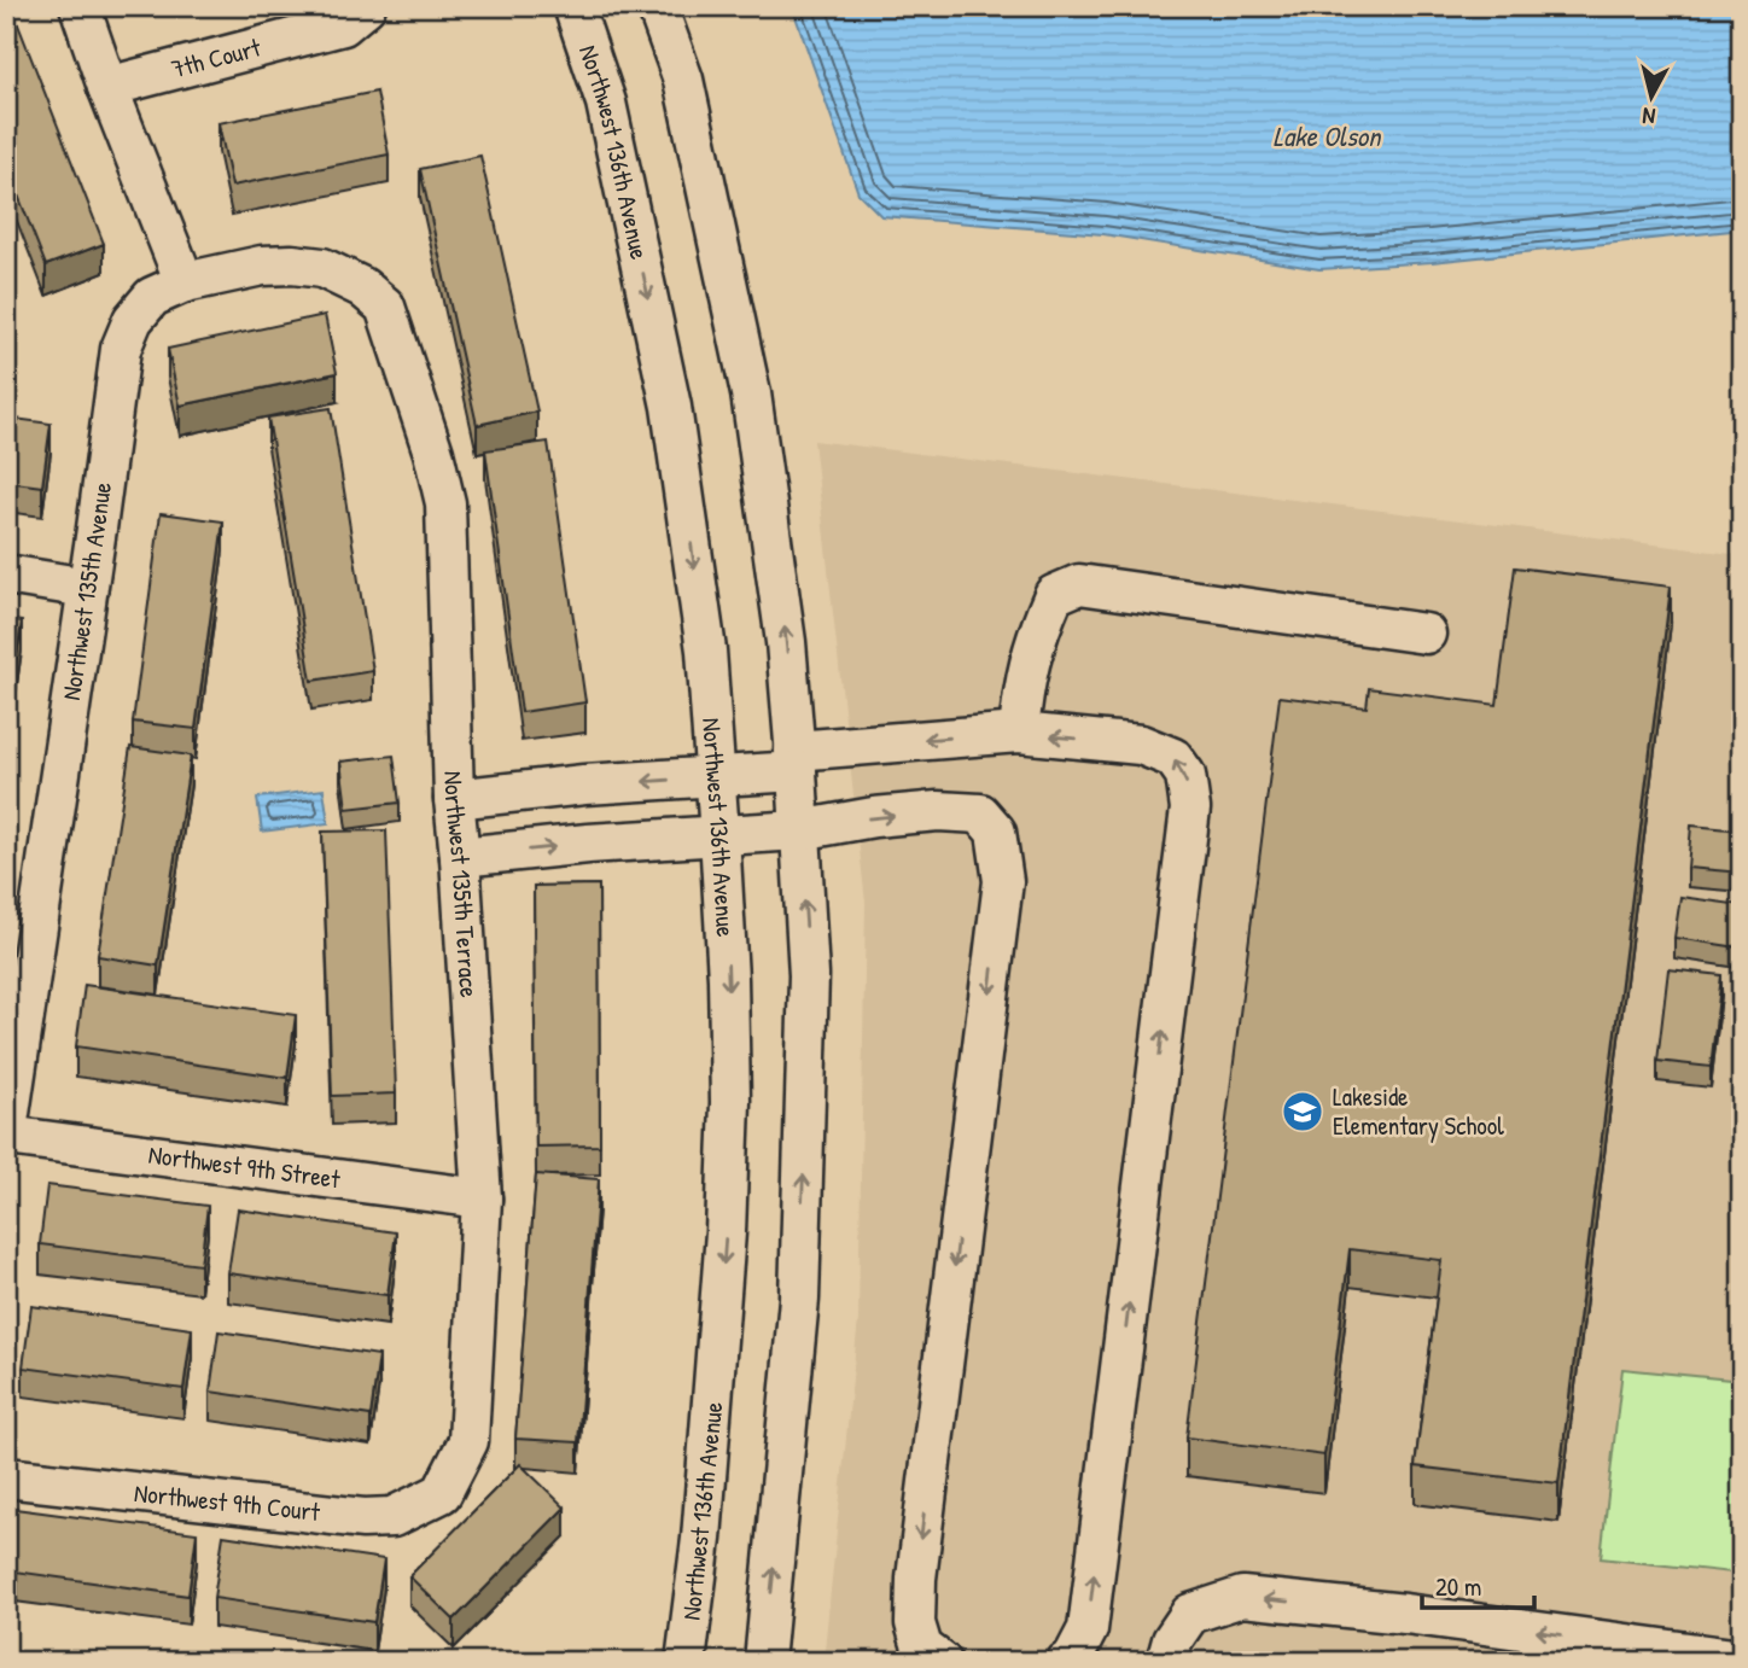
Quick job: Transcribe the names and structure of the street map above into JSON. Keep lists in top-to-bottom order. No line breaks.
{"streets":{"street":["7th Court","Northwest 136th Avenue","Northwest 135th Avenue","Northwest 135th Terrace","Northwest 9th Street","Northwest 9th Court"]},"crossings":[["Northwest 135th Avenue","Northwest 135th Terrace"],["Northwest 135th Avenue","Northwest 9th Street"],["Northwest 135th Terrace","Northwest 9th Street"],["Northwest 135th Terrace","Northwest 9th Court"]],"water":["Lake Olson"],"places":{"school or university":["Lakeside Elementary School"]},"scale_bar":"20 m","north":"bottom"}
